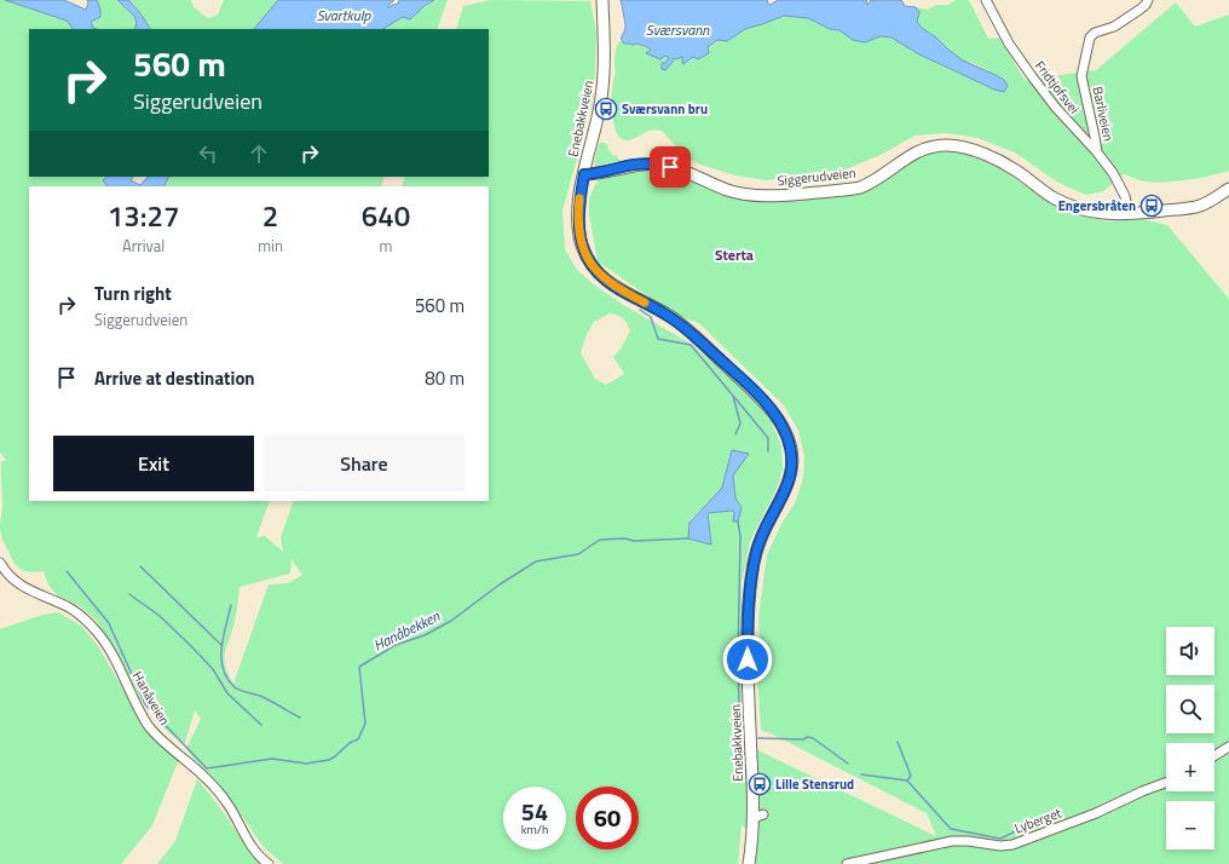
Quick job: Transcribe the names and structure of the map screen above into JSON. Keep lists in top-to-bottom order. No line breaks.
{"streets":{"main road":["Enebakkveien","Siggerudveien"],"street":["Fridtjofsvei","Barliveien","Hanåveien","Lyberget"]},"crossings":[["Fridtjofsvei","Barliveien"],["Fridtjofsvei","Siggerudveien"],["Enebakkveien","Siggerudveien"]],"districts":["Sterta"],"water":["Svartkulp","Sværsvann","Hanåbekken"],"places":{"bus stop":["Sværsvann bru","Engersbråten","Lille Stensrud"]},"page":{"turn":["560 m","Siggerudveien"],"eta":["13:27","Arrival","2","min","640","m"],"list":[{"name":"Turn right","note":"Siggerudveien","value":"560 m"},{"name":"Arrive at destination","value":"80 m"}],"buttons":["Exit","Share"],"map_buttons":["+","−"],"speed":"54 km/h","limit":"60"}}
